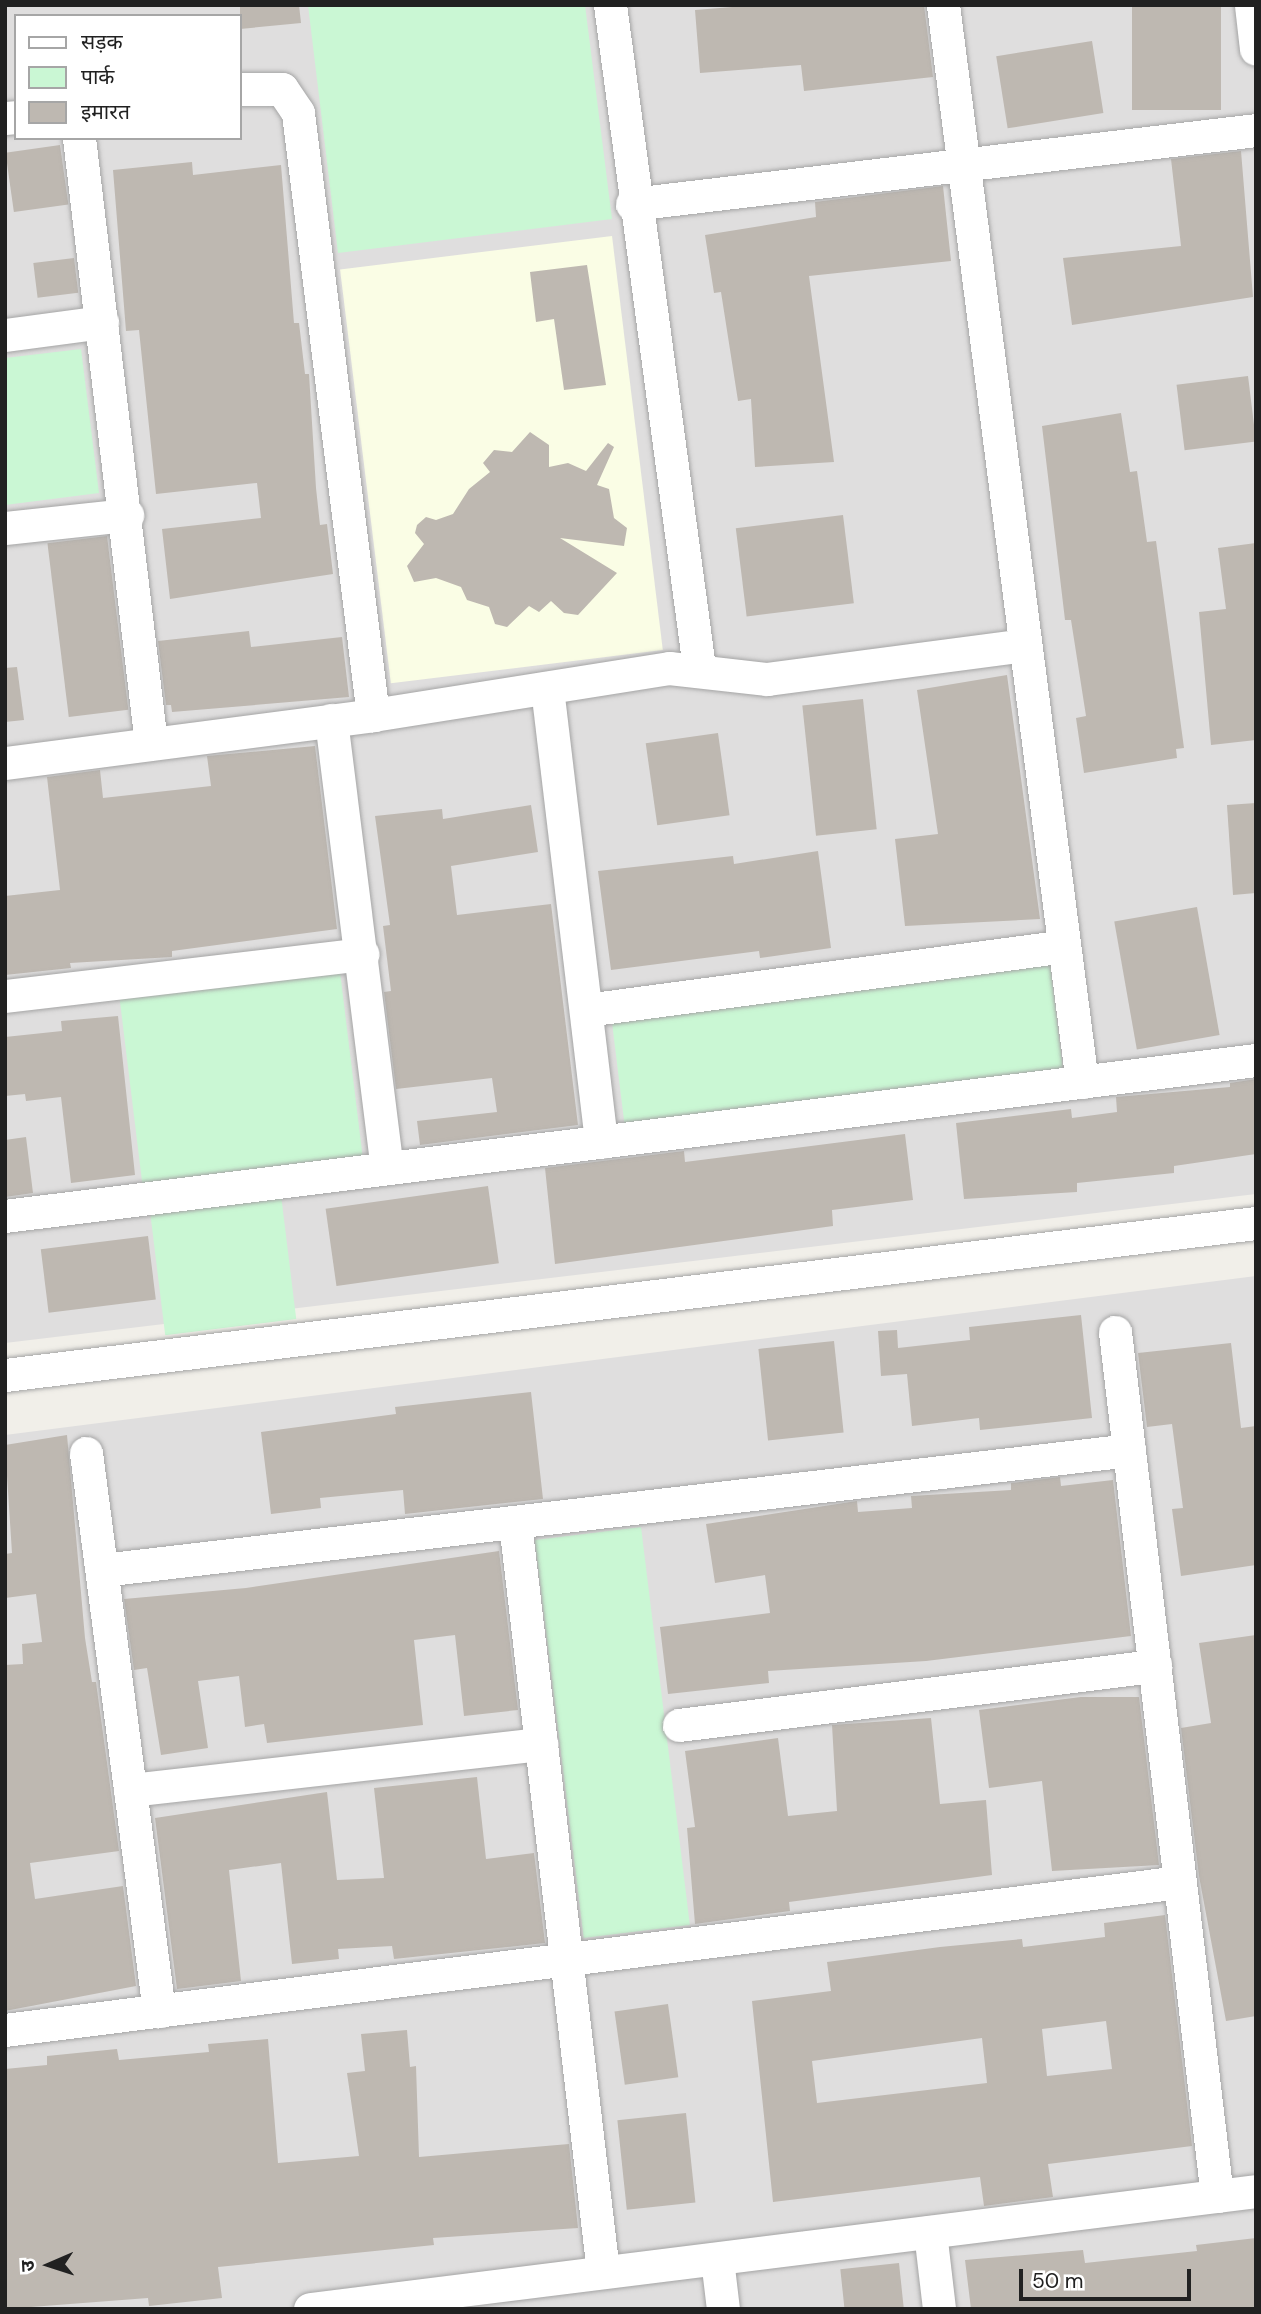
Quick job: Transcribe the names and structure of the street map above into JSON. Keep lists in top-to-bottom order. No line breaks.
{"legend":["सड़क","पार्क","इमारत"],"scale_bar":"50 m","north":"left"}
